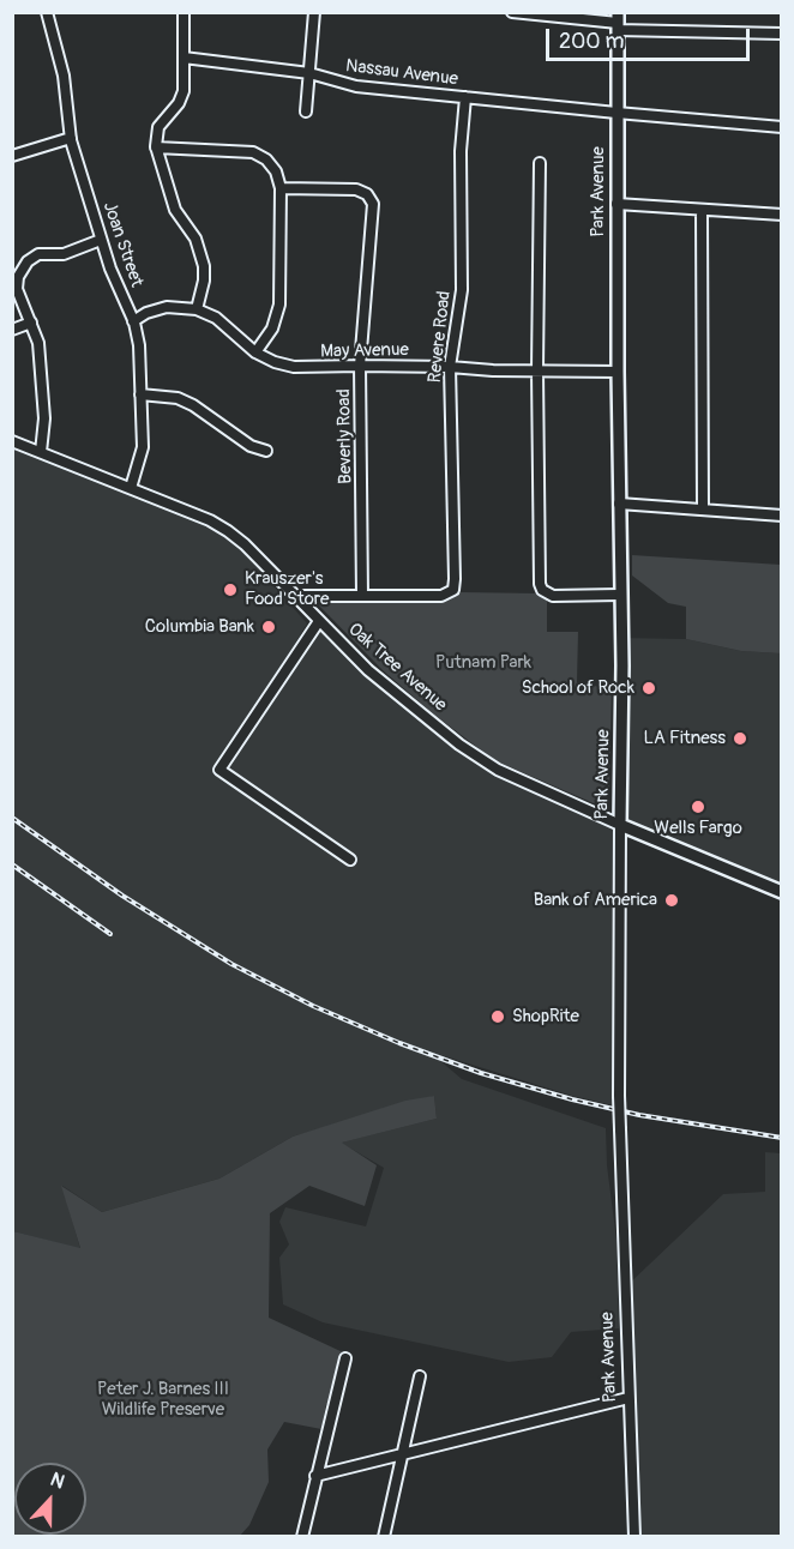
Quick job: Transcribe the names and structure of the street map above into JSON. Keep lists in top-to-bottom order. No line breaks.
{"streets":{"main road":["Park Avenue","Oak Tree Avenue"],"street":["Nassau Avenue","Joan Street","Revere Road","May Avenue","Beverly Road"]},"crossings":[["Nassau Avenue","Park Avenue"],["Nassau Avenue","Revere Road"],["Park Avenue","May Avenue"],["Park Avenue","Oak Tree Avenue"],["Joan Street","May Avenue"],["Joan Street","Oak Tree Avenue"],["Revere Road","May Avenue"],["Revere Road","Beverly Road"],["May Avenue","Beverly Road"]],"parks":["Putnam Park","Peter J. Barnes III Wildlife Preserve"],"places":["Krauszer's Food Store","Columbia Bank","School of Rock","LA Fitness","Wells Fargo","Bank of America","ShopRite"],"scale_bar":"200 m","north":"top"}
